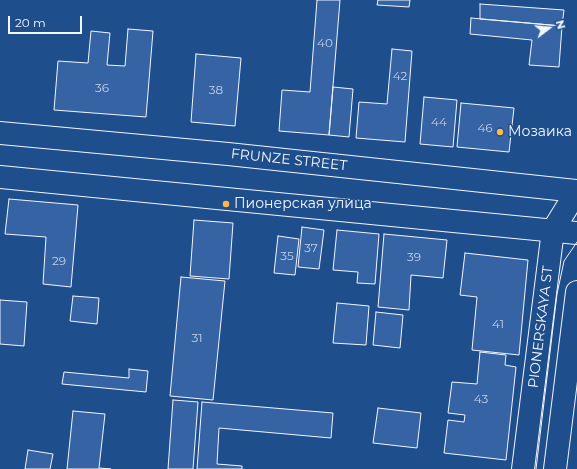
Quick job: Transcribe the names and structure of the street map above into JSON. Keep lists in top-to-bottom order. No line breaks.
{"streets":{"main road":["FRUNZE STREET","PIONERSKAYA ST"]},"crossings":[["FRUNZE STREET","PIONERSKAYA ST"]],"places":["Мозаика","Пионерская улица"],"house_numbers":["40","42","36","38","44","46","37","35","39","29","41","31","43"],"scale_bar":"20 m","north":"right"}
